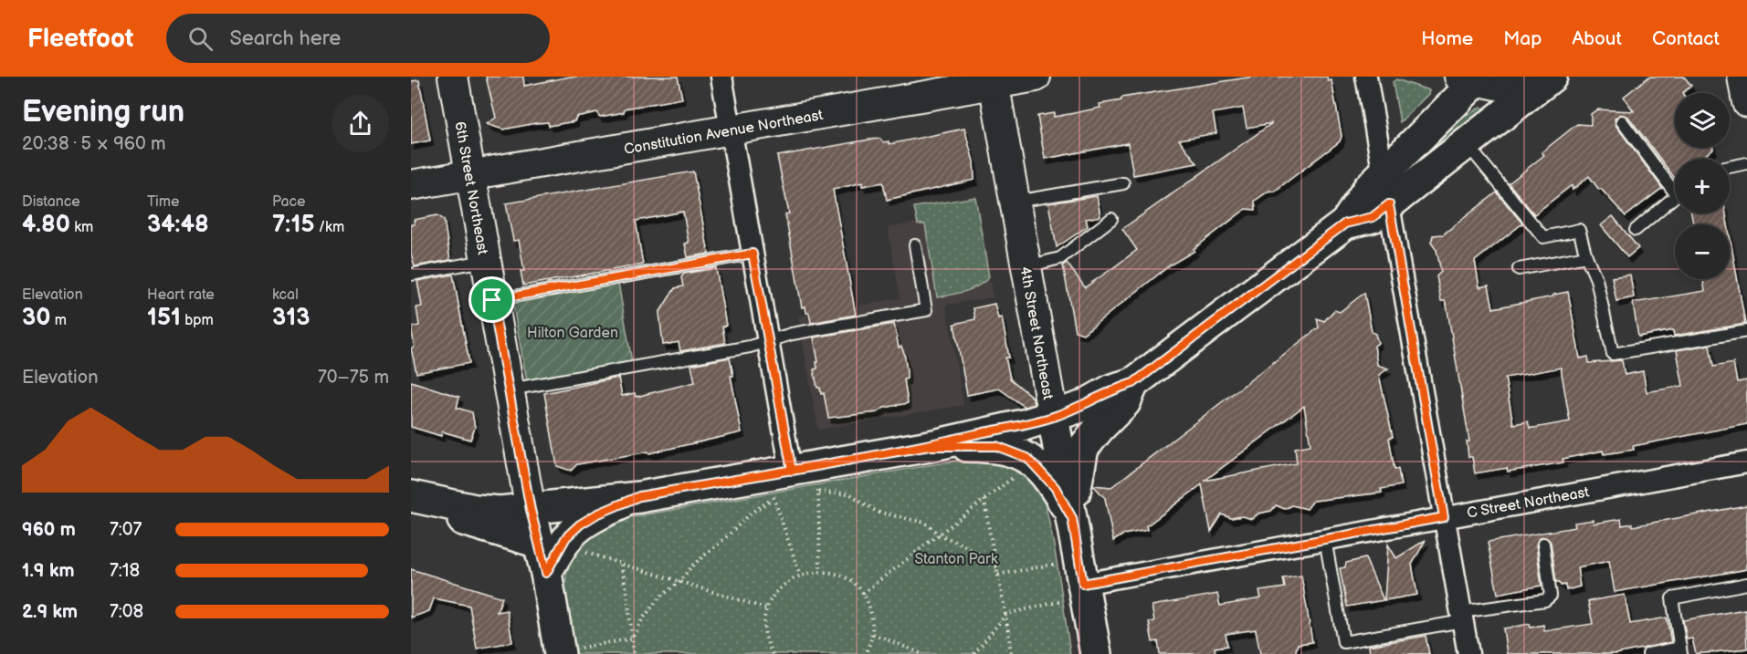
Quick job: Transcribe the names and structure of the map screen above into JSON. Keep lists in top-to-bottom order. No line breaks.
{"streets":{"main road":["Constitution Avenue Northeast","6th Street Northeast","4th Street Northeast"],"street":["C Street Northeast"]},"crossings":[["Constitution Avenue Northeast","6th Street Northeast"],["Constitution Avenue Northeast","4th Street Northeast"],["4th Street Northeast","C Street Northeast"]],"parks":["Hilton Garden","Stanton Park"],"page":{"header":"Fleetfoot","search":"Search here","nav":["Home","Map","About","Contact"],"heading":["Evening run","20:38 · 5 × 960 m"],"map_buttons":["+","−"],"stats":[["Distance","4.80 km"],["Time","34:48"],["Pace","7:15 /km"],["Elevation","30 m"],["Heart rate","151 bpm"],["kcal","313"]],"chart":["Elevation","70–75 m"],"list":[{"name":"960 m","note":"7:07"},{"name":"1.9 km","note":"7:18"},{"name":"2.9 km","note":"7:08"}]}}
